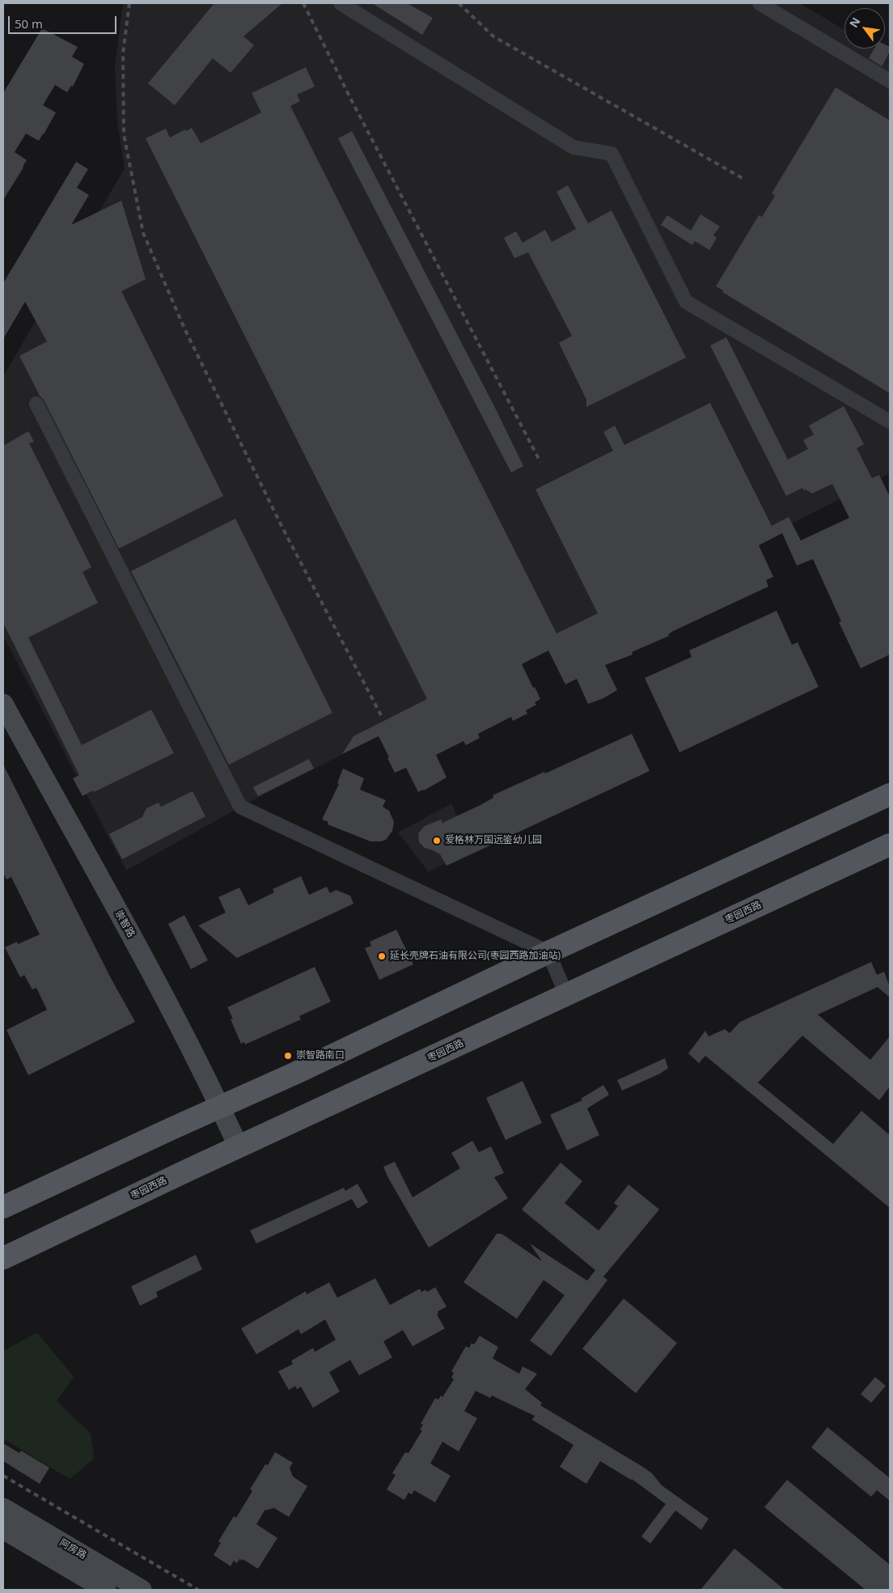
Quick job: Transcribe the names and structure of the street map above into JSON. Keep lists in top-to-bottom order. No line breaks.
{"streets":{"main road":["枣园西路"],"street":["崇智路","阿房路"]},"crossings":[["枣园西路","崇智路"]],"places":["爱格林万国远鉴幼儿园","延长壳牌石油有限公司(枣园西路加油站)","崇智路南口"],"scale_bar":"50 m","north":"top left"}
